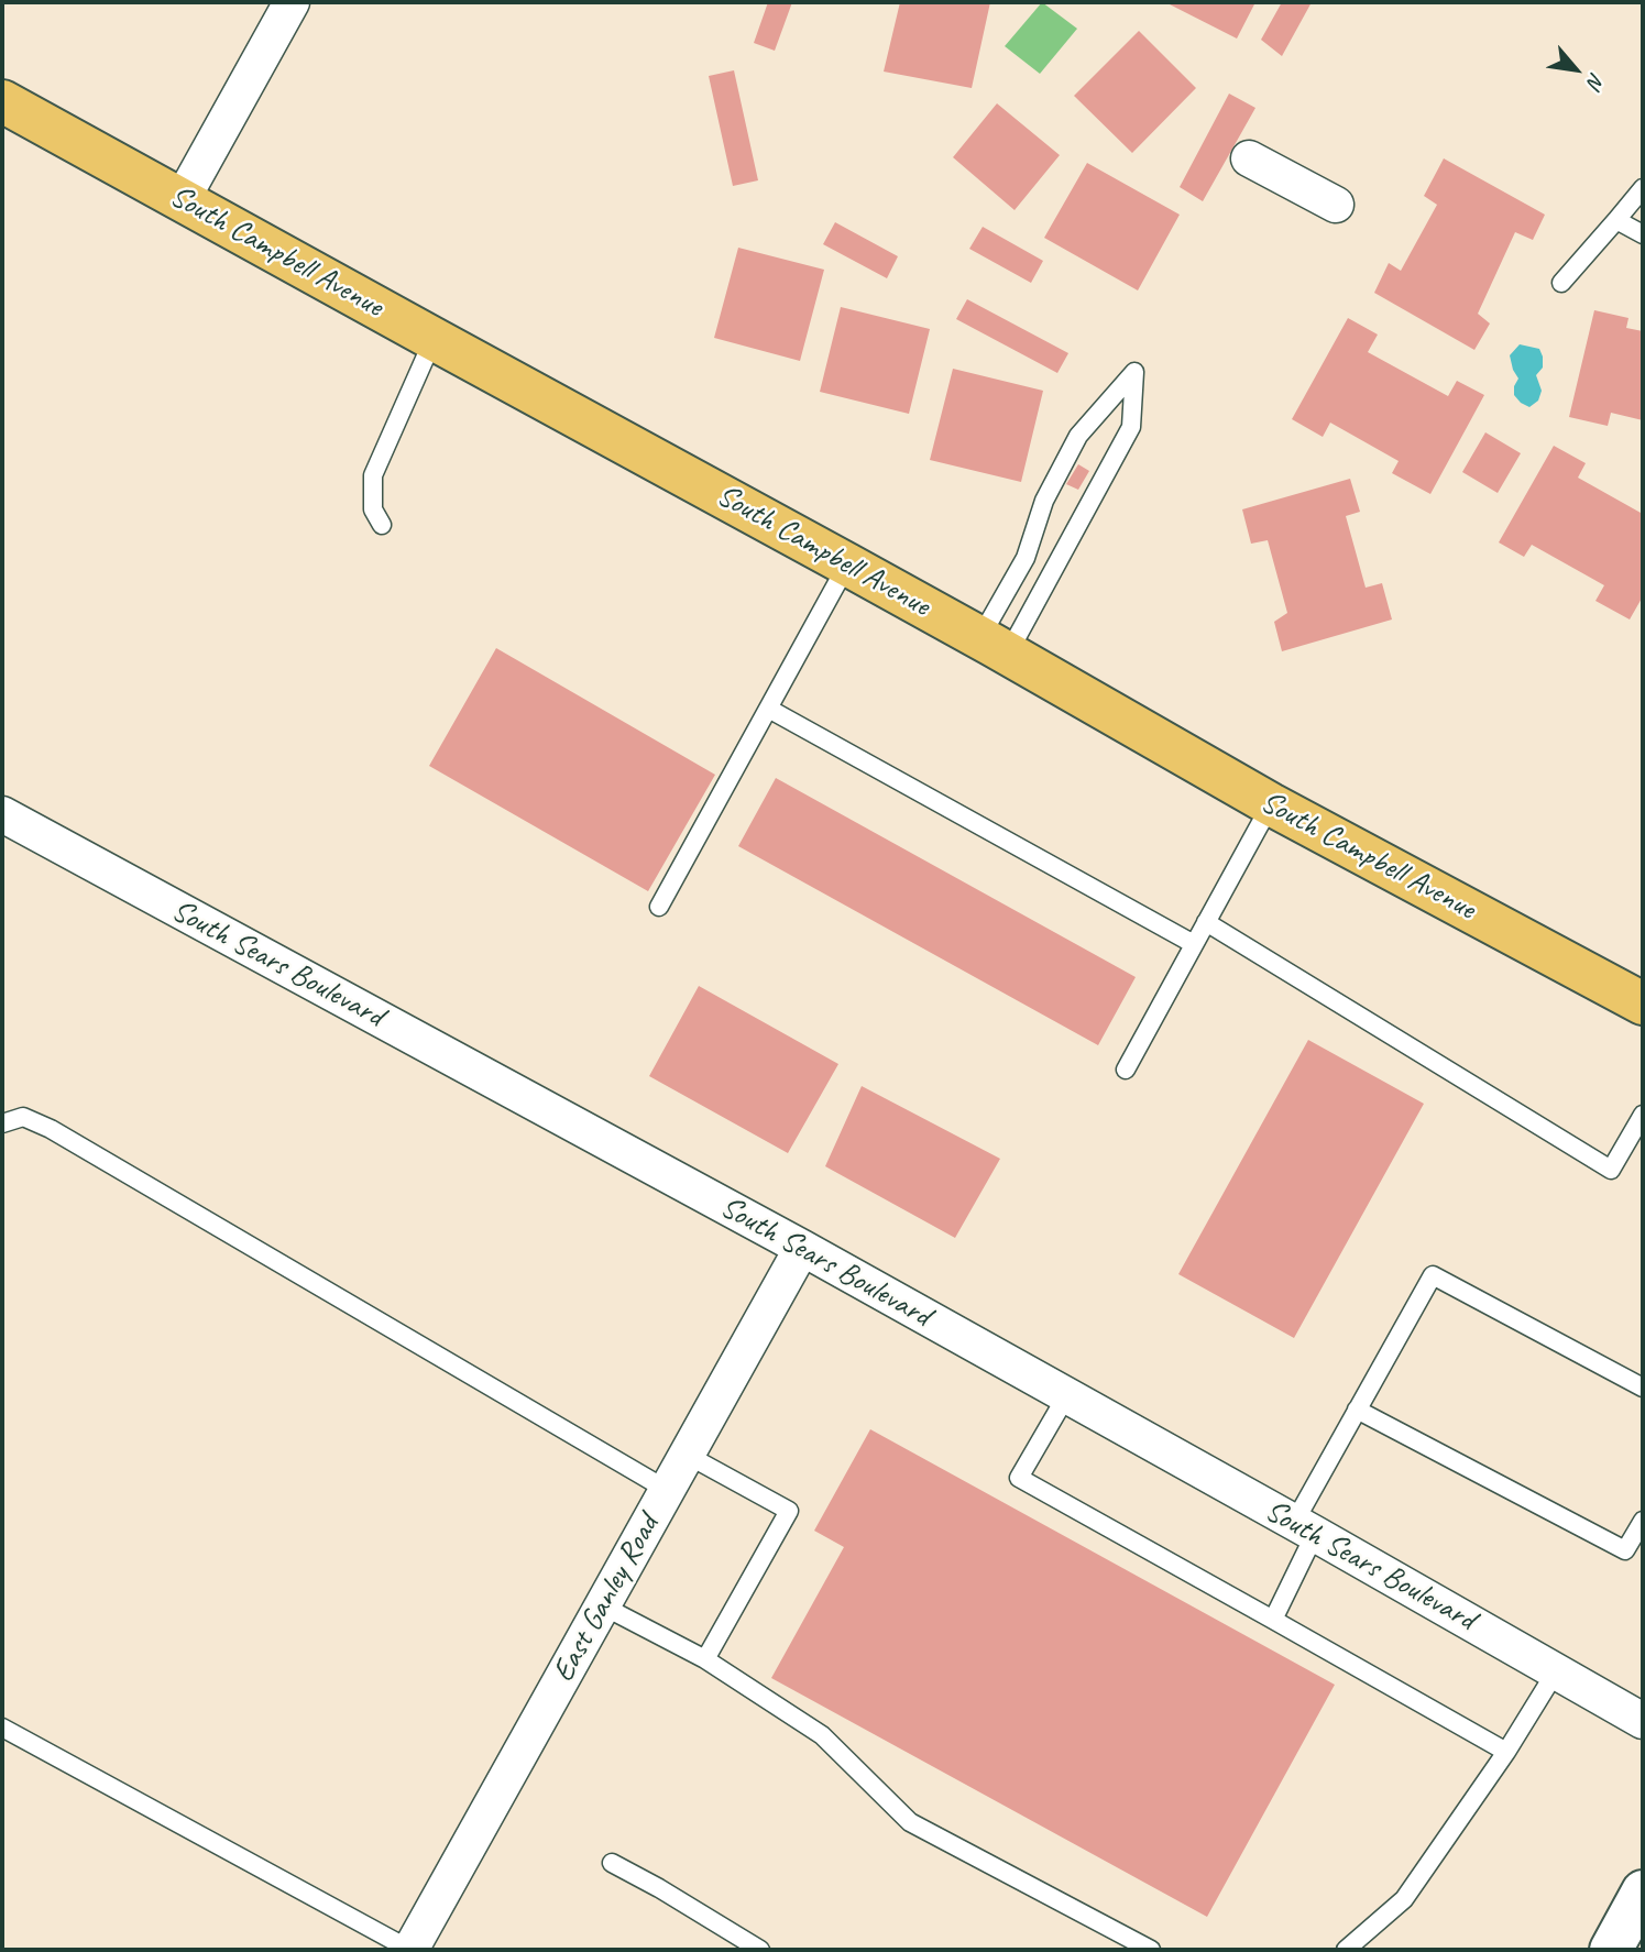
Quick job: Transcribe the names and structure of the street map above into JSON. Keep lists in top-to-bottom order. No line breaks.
{"streets":{"main road":["South Campbell Avenue"],"street":["South Sears Boulevard","East Ganley Road"]},"crossings":[["South Sears Boulevard","East Ganley Road"]],"north":"bottom right"}
